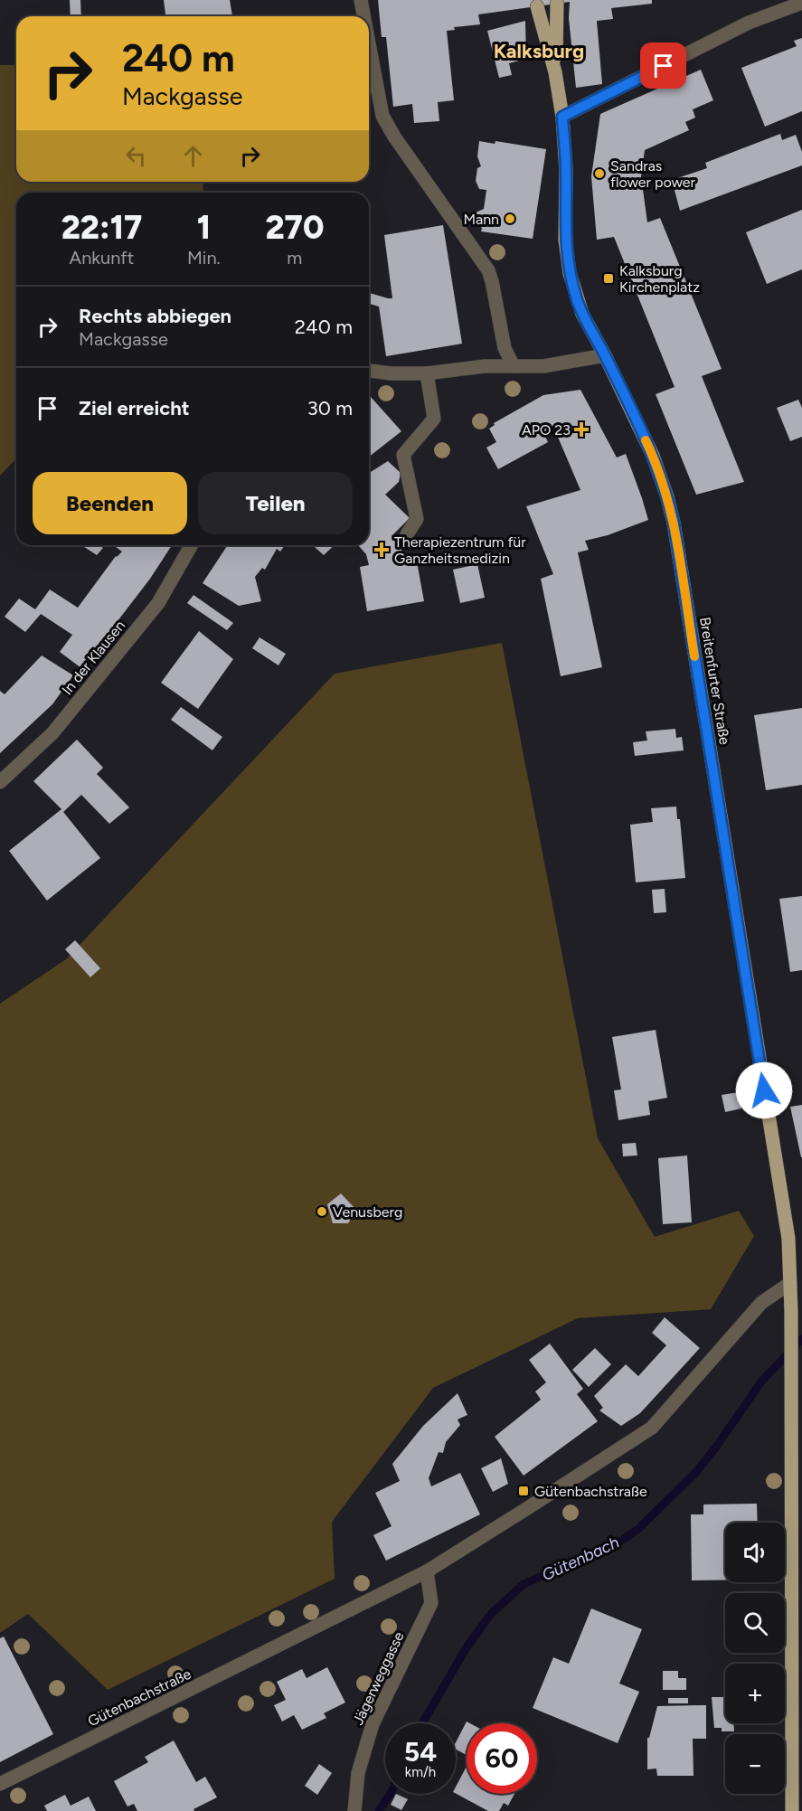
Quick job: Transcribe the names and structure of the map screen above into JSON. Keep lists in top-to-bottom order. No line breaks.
{"streets":{"main road":["Breitenfurter Straße"],"street":["In der Klausen","Jägerweggasse","Gütenbachstraße"]},"crossings":[["Breitenfurter Straße","Gütenbachstraße"],["Jägerweggasse","Gütenbachstraße"]],"districts":["Kalksburg"],"water":["Gütenbach"],"places":{"other":["Sandras flower power","Mann","Venusberg"],"transit":["Kalksburg Kirchenplatz","Gütenbachstraße"],"health":["APO 23","Therapiezentrum für Ganzheitsmedizin"]},"page":{"turn":["240 m","Mackgasse"],"eta":["22:17","Ankunft","1","Min.","270","m"],"list":[{"name":"Rechts abbiegen","note":"Mackgasse","value":"240 m"},{"name":"Ziel erreicht","value":"30 m"}],"buttons":["Beenden","Teilen"],"map_buttons":["+","−"],"speed":"54 km/h","limit":"60"}}
